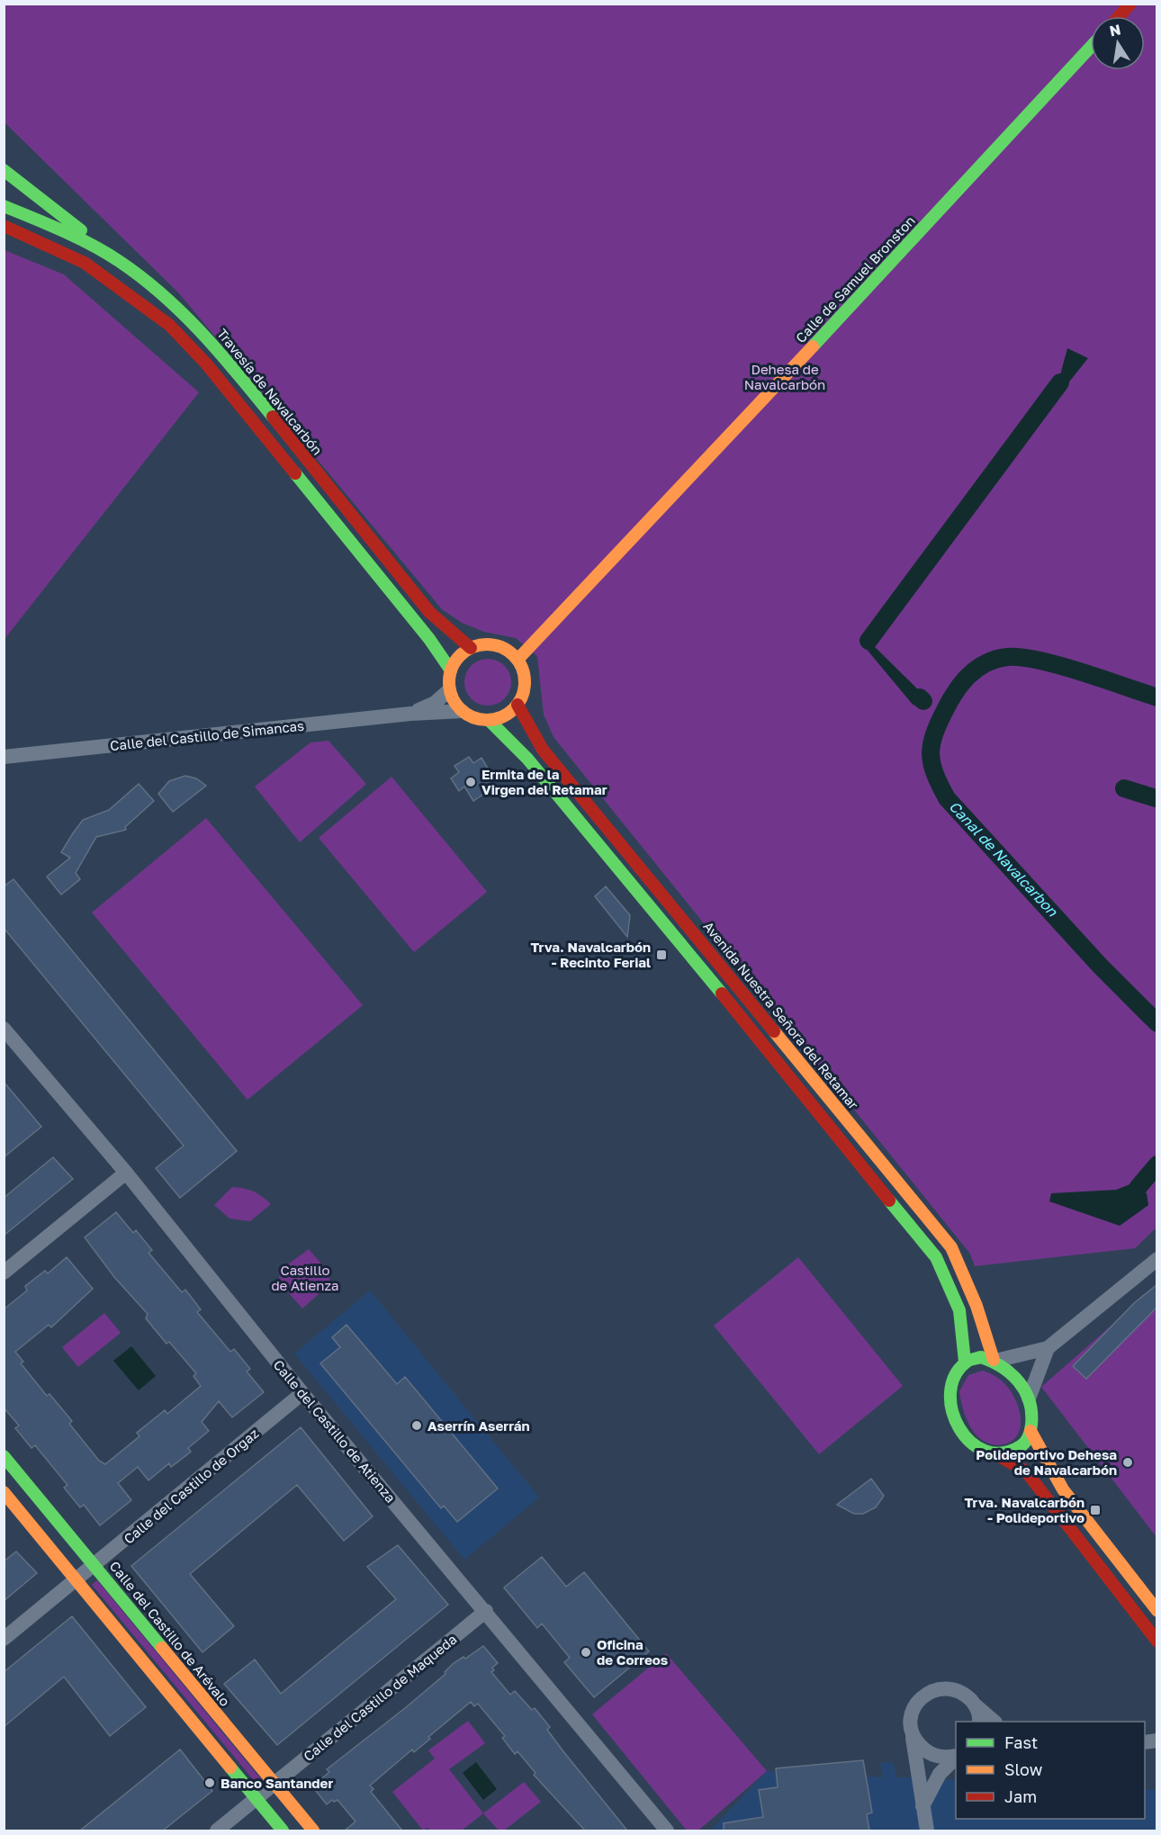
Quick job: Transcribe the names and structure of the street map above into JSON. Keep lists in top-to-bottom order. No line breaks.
{"streets":{"street":["Calle de Samuel Bronston","Travesía de Navalcarbón","Calle del Castillo de Simancas","Avenida Nuestra Señora del Retamar","Calle del Castillo de Atienza","Calle del Castillo de Orgaz","Calle del Castillo de Arévalo","Calle del Castillo de Maqueda"]},"crossings":[["Calle de Samuel Bronston","Travesía de Navalcarbón"],["Calle de Samuel Bronston","Calle del Castillo de Simancas"],["Calle de Samuel Bronston","Avenida Nuestra Señora del Retamar"],["Travesía de Navalcarbón","Calle del Castillo de Simancas"],["Travesía de Navalcarbón","Avenida Nuestra Señora del Retamar"],["Calle del Castillo de Simancas","Avenida Nuestra Señora del Retamar"],["Calle del Castillo de Atienza","Calle del Castillo de Orgaz"],["Calle del Castillo de Atienza","Calle del Castillo de Maqueda"],["Calle del Castillo de Orgaz","Calle del Castillo de Arévalo"],["Calle del Castillo de Arévalo","Calle del Castillo de Maqueda"]],"water":["Canal de Navalcarbon"],"parks":["Dehesa de Navalcarbón","Castillo de Atienza"],"places":{"other":["Ermita de la Virgen del Retamar","Aserrín Aserrán","Polideportivo Dehesa de Navalcarbón","Oficina de Correos","Banco Santander"],"transit":["Trva. Navalcarbón - Recinto Ferial","Trva. Navalcarbón - Polideportivo"]},"legend":["Fast","Slow","Jam"],"north":"top"}
